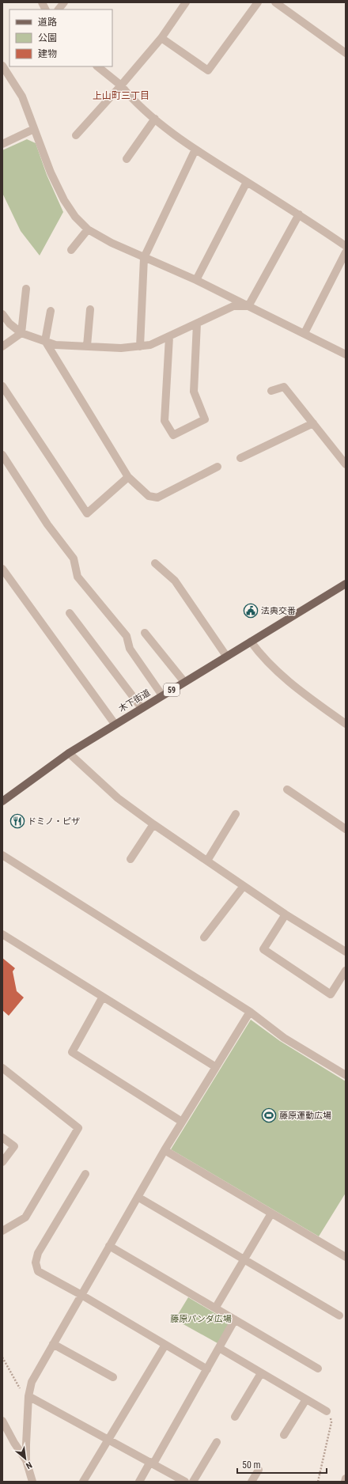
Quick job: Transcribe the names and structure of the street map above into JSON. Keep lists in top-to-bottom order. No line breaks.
{"streets":{"main road":["59","木下街道"]},"districts":["上山町三丁目"],"parks":["藤原パンダ広場"],"places":{"public building":["法典交番"],"restaurant":["ドミノ・ピザ"],"sports":["藤原運動広場"]},"legend":["道路","公園","建物"],"scale_bar":"50 m","north":"bottom right"}
